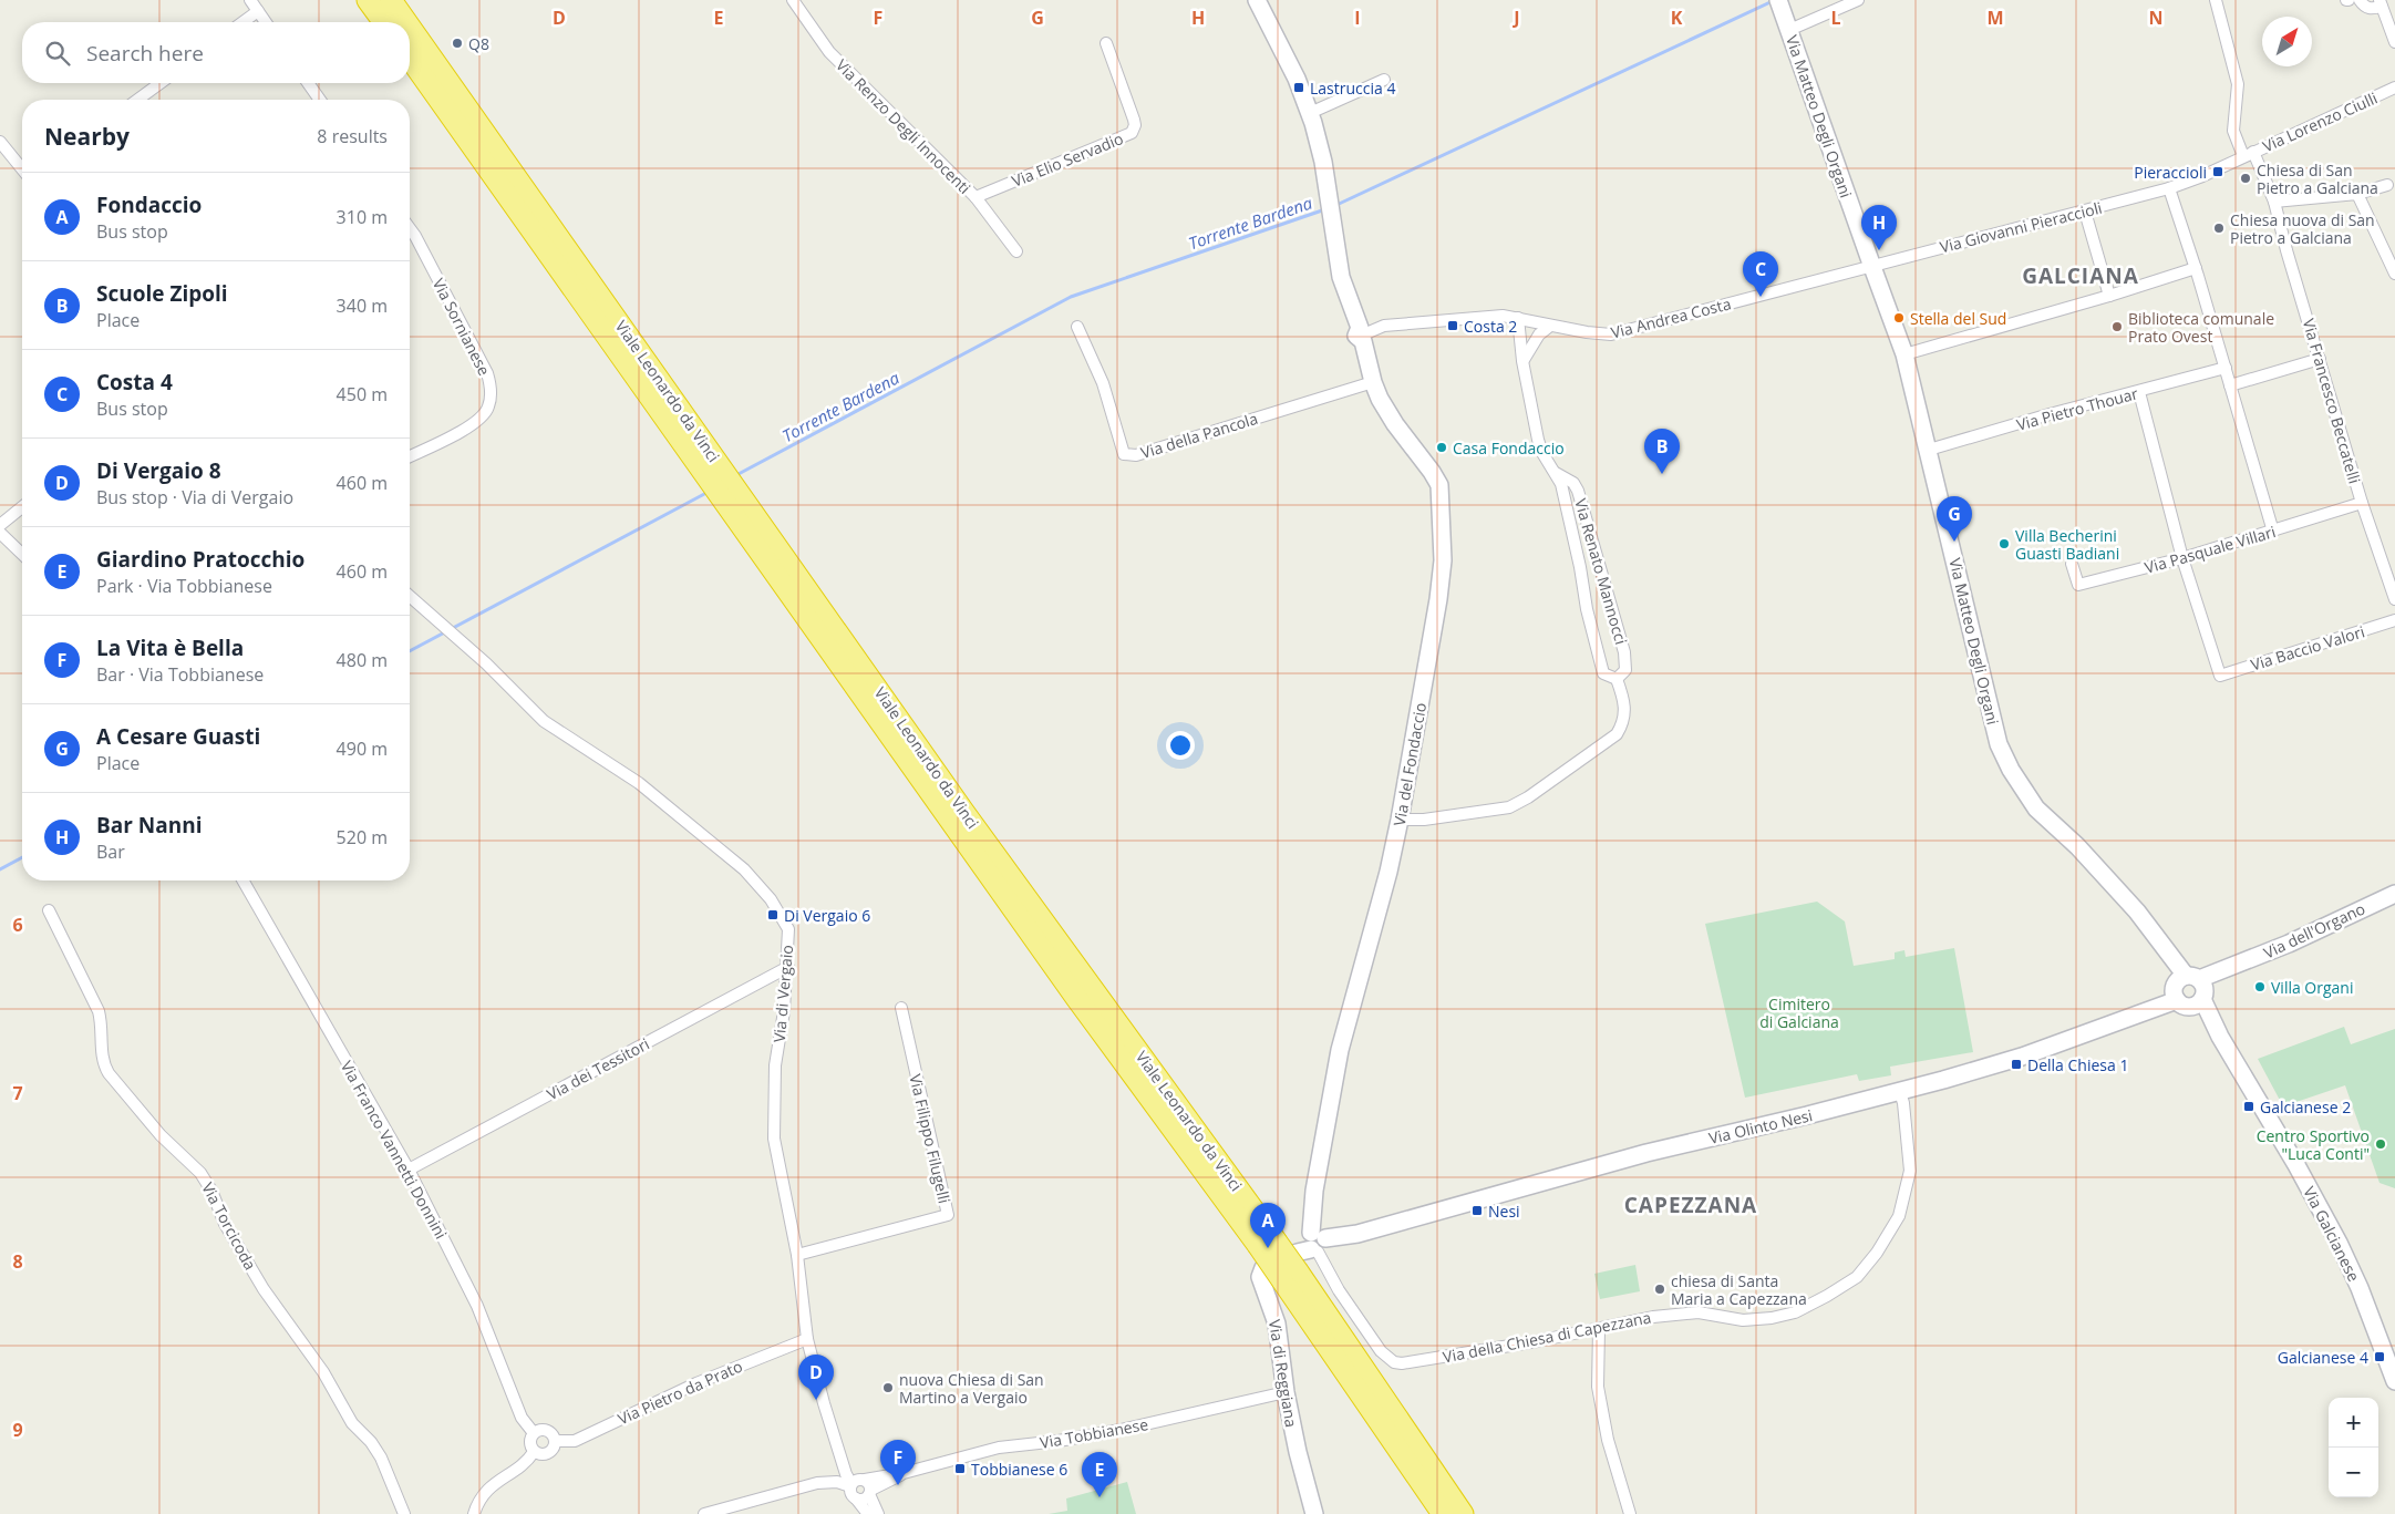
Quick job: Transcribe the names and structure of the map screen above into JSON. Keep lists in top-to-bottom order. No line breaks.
{"streets":{"highway":["Viale Leonardo da Vinci"],"street":["Via Matteo Degli Organi","Via Lorenzo Ciulli","Via Renzo Degli Innocenti","Via Elio Servadio","Via Giovanni Pieraccioli","Via Andrea Costa","Via Sornianese","Via Francesco Beccatelli","Via Pietro Thouar","Via della Pancola","Via Pasquale Villari","Via Renato Mannocci","Via Baccio Valori","Via del Fondaccio","Via dell'Organo","Via di Vergaio","Via dei Tessitori","Via Olinto Nesi","Via Filippo Filugelli","Via Franco Vannetti Donnini","Via Torcicoda","Via Galcianese","Via della Chiesa di Capezzana","Via di Reggiana","Via Pietro da Prato","Via Tobbianese"]},"crossings":[["Via Matteo Degli Organi","Via Giovanni Pieraccioli"],["Via Matteo Degli Organi","Via Andrea Costa"],["Via Matteo Degli Organi","Via Pietro Thouar"],["Via Matteo Degli Organi","Via dell'Organo"],["Via Matteo Degli Organi","Via Olinto Nesi"],["Via Matteo Degli Organi","Via Galcianese"],["Via Lorenzo Ciulli","Via Giovanni Pieraccioli"],["Via Lorenzo Ciulli","Via Francesco Beccatelli"],["Via Renzo Degli Innocenti","Via Elio Servadio"],["Via Giovanni Pieraccioli","Via Andrea Costa"],["Via Andrea Costa","Via Renato Mannocci"],["Via Andrea Costa","Via del Fondaccio"],["Viale Leonardo da Vinci","Via di Reggiana"],["Via Francesco Beccatelli","Via Pasquale Villari"],["Via della Pancola","Via del Fondaccio"],["Via Pasquale Villari","Via Baccio Valori"],["Via Renato Mannocci","Via del Fondaccio"],["Via del Fondaccio","Via Olinto Nesi"],["Via del Fondaccio","Via della Chiesa di Capezzana"],["Via del Fondaccio","Via di Reggiana"],["Via dell'Organo","Via Olinto Nesi"],["Via dell'Organo","Via Galcianese"],["Via di Vergaio","Via dei Tessitori"],["Via di Vergaio","Via Filippo Filugelli"],["Via di Vergaio","Via Pietro da Prato"],["Via di Vergaio","Via Tobbianese"],["Via dei Tessitori","Via Franco Vannetti Donnini"],["Via Olinto Nesi","Via Galcianese"],["Via Olinto Nesi","Via della Chiesa di Capezzana"],["Via Olinto Nesi","Via di Reggiana"],["Via Franco Vannetti Donnini","Via Pietro da Prato"],["Via della Chiesa di Capezzana","Via di Reggiana"],["Via di Reggiana","Via Tobbianese"]],"districts":["GALCIANA","CAPEZZANA"],"water":["Torrente Bardena"],"parks":["Cimitero di Galciana"],"places":{"other":["Q8","Chiesa di San Pietro a Galciana","Chiesa nuova di San Pietro a Galciana","Stella del Sud","Biblioteca comunale Prato Ovest","Casa Fondaccio","Villa Becherini Guasti Badiani","Villa Organi","Centro Sportivo \"Luca Conti\"","chiesa di Santa Maria a Capezzana","nuova Chiesa di San Martino a Vergaio"],"transit":["Lastruccia 4","Pieraccioli","Costa 2","Di Vergaio 6","Della Chiesa 1","Galcianese 2","Nesi","Galcianese 4","Tobbianese 6"]},"north":"top right","page":{"search":"Search here","heading":["Nearby","8 results"],"list":[{"mark":"A","name":"Fondaccio","note":"Bus stop","value":"310 m"},{"mark":"B","name":"Scuole Zipoli","note":"Place","value":"340 m"},{"mark":"C","name":"Costa 4","note":"Bus stop","value":"450 m"},{"mark":"D","name":"Di Vergaio 8","note":"Bus stop · Via di Vergaio","value":"460 m"},{"mark":"E","name":"Giardino Pratocchio","note":"Park · Via Tobbianese","value":"460 m"},{"mark":"F","name":"La Vita è Bella","note":"Bar · Via Tobbianese","value":"480 m"},{"mark":"G","name":"A Cesare Guasti","note":"Place","value":"490 m"},{"mark":"H","name":"Bar Nanni","note":"Bar","value":"520 m"}],"pins":["H","C","B","G","A","D","F","E"],"map_buttons":["+","−"]},"grid":{"columns":["D","E","F","G","H","I","J","K","L","M","N"],"rows":["6","7","8","9"]}}
